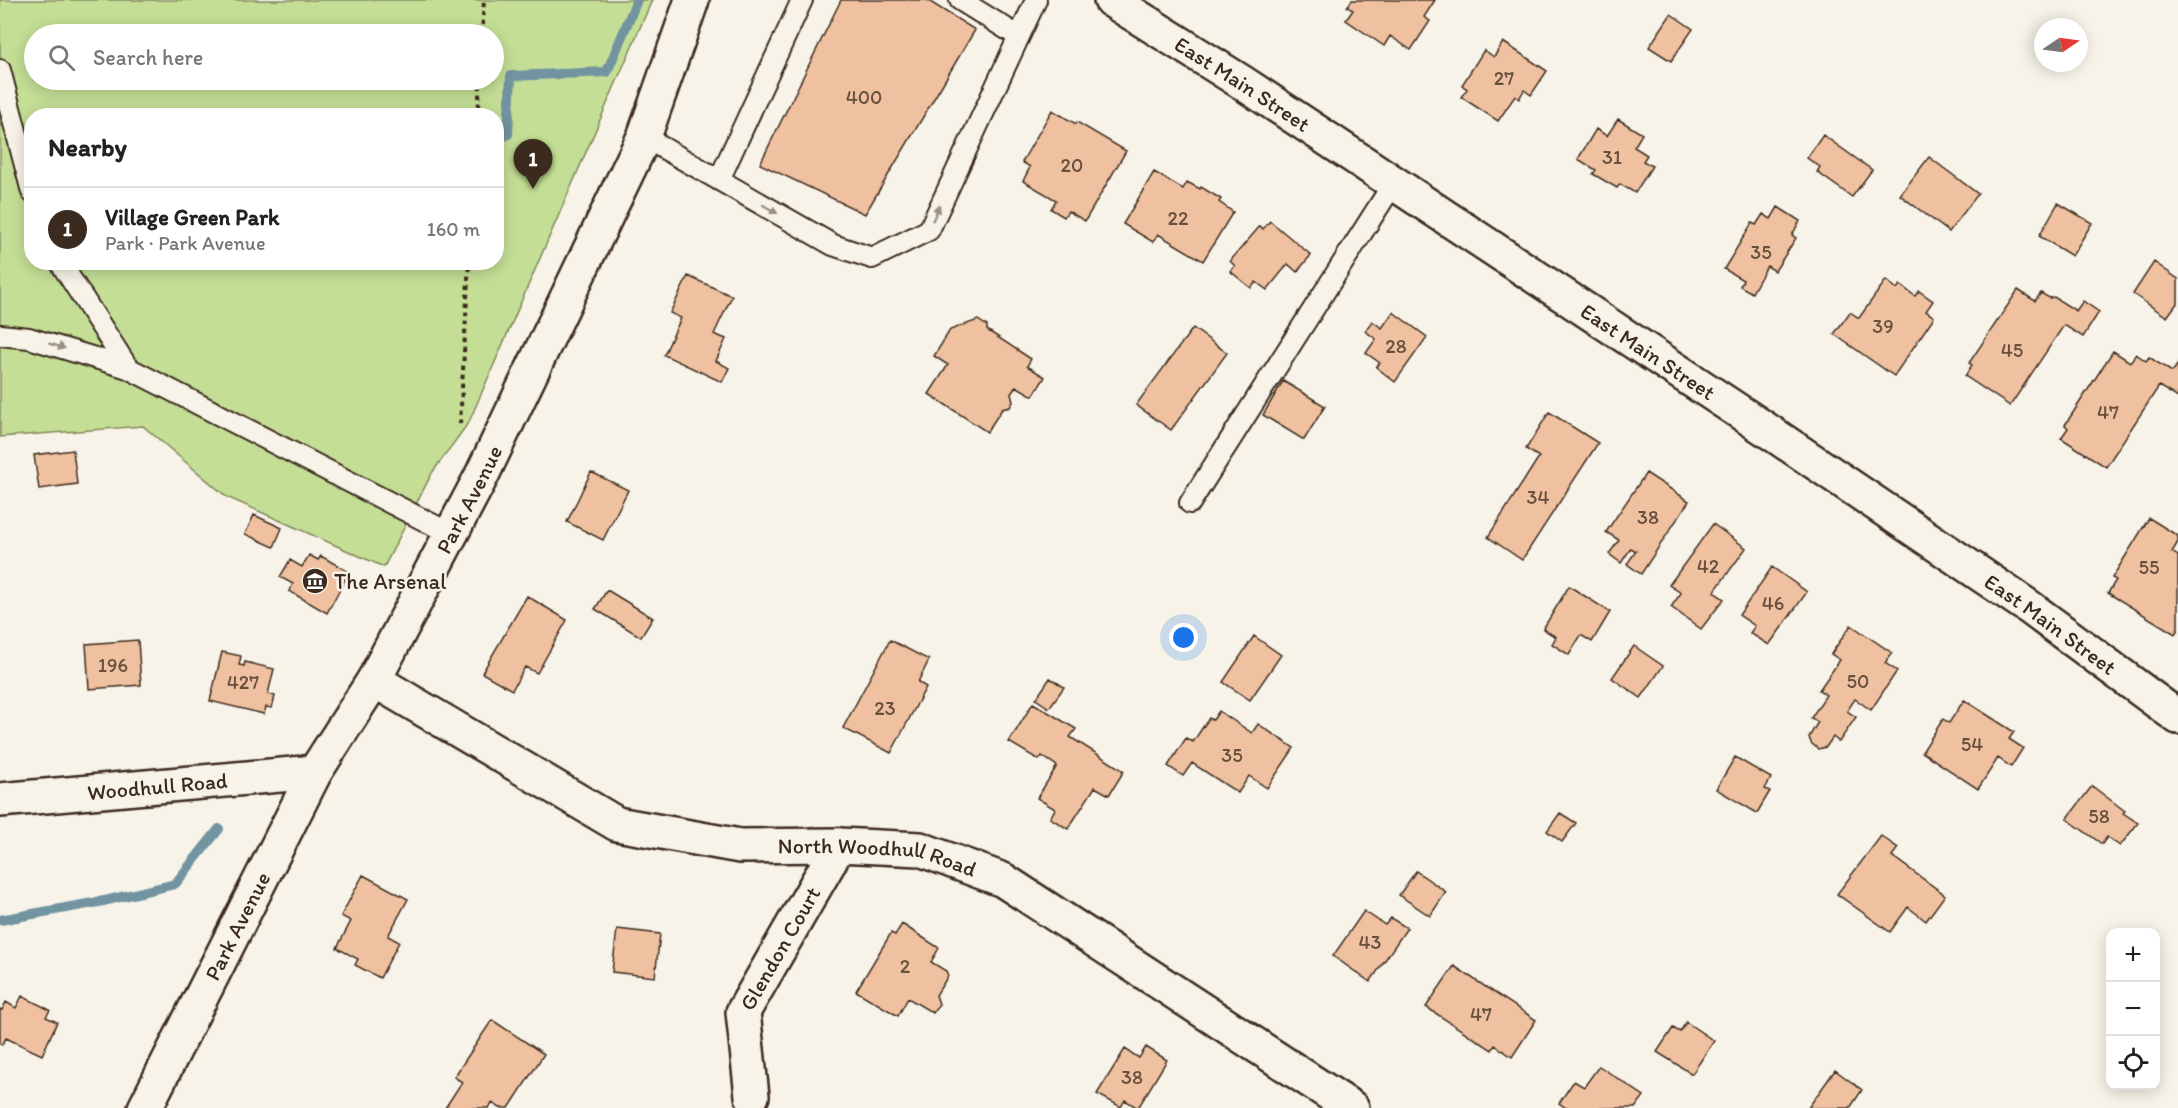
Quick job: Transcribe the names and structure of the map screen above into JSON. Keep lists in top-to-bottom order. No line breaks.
{"streets":{"main road":["East Main Street","Park Avenue","Woodhull Road","North Woodhull Road","Glendon Court"]},"crossings":[["Park Avenue","Woodhull Road"],["Park Avenue","North Woodhull Road"],["North Woodhull Road","Glendon Court"]],"places":{"museum":["The Arsenal"]},"house_numbers":["27","400","31","20","22","35","39","28","45","47","34","38","42","55","46","196","50","427","23","54","35","58","43","2","47","38"],"north":"right","page":{"search":"Search here","heading":"Nearby","pins":"1","list":[{"mark":"1","name":"Village Green Park","note":"Park · Park Avenue","value":"160 m"}],"map_buttons":["+","−"]}}
